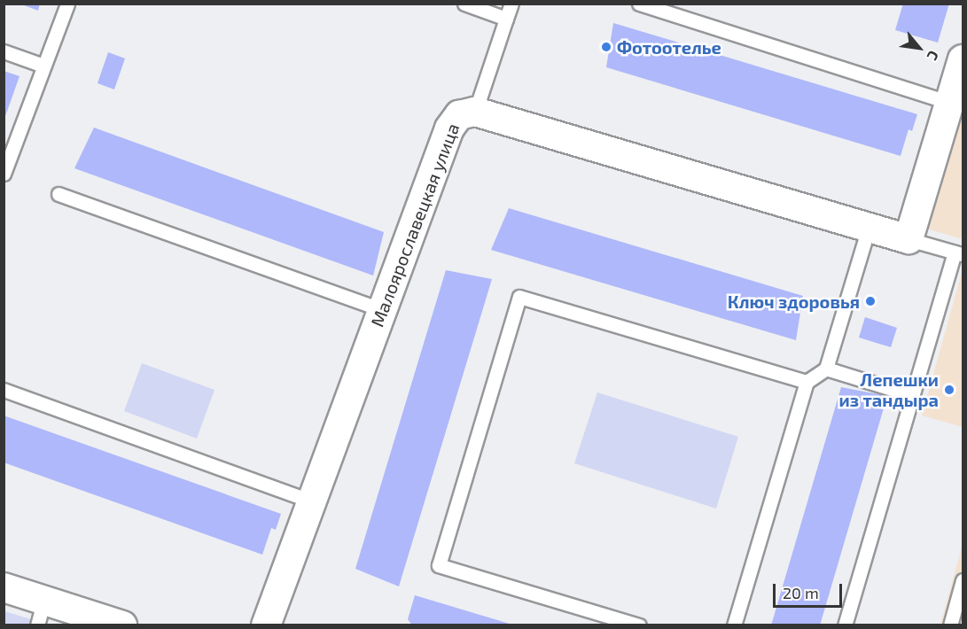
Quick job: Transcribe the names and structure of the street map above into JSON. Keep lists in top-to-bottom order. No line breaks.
{"streets":{"street":["Малоярославецкая улица"]},"places":["Фотоотелье","Ключ здоровья","Лепешки из тандыра"],"scale_bar":"20 m","north":"bottom right"}
